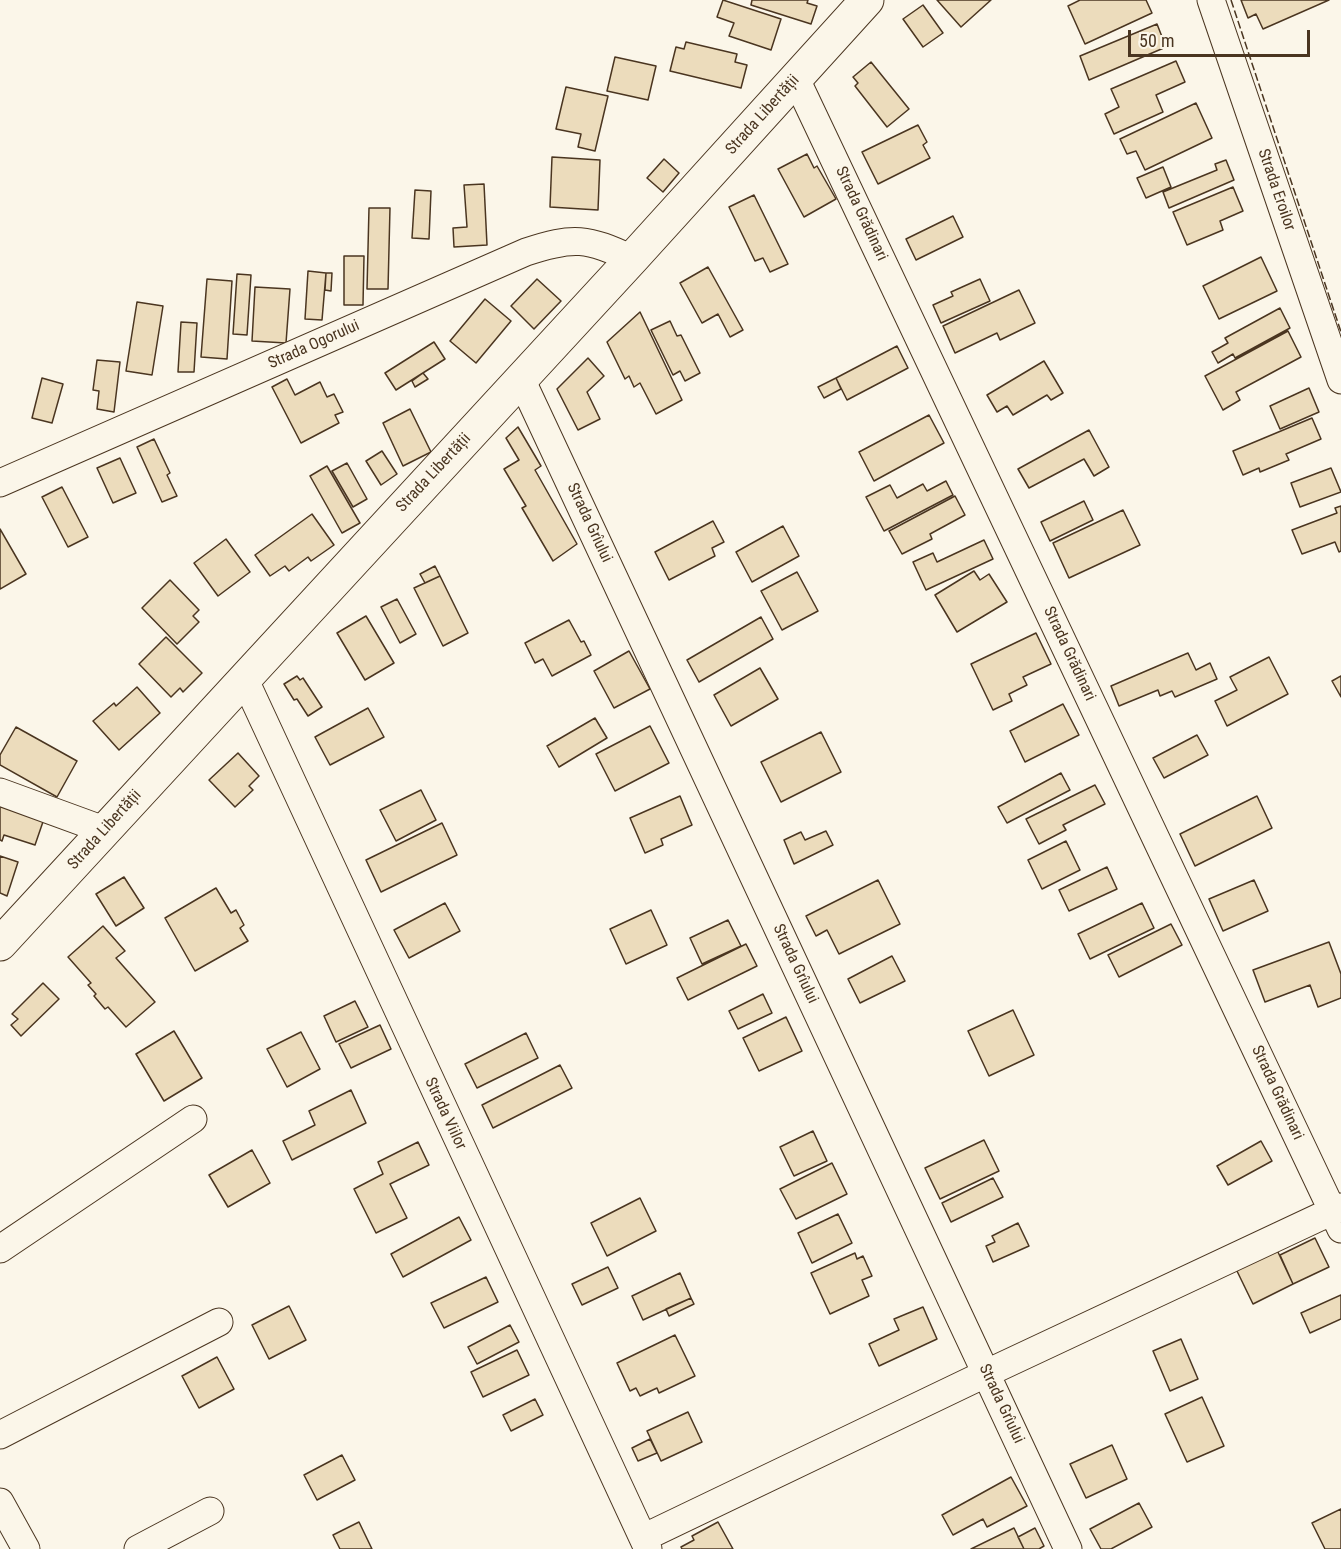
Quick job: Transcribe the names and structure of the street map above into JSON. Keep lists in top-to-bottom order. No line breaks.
{"streets":{"main road":["Strada Libertății"],"street":["Strada Eroilor","Strada Grădinari","Strada Ogorului","Strada Grîului","Strada Viilor"]},"crossings":[["Strada Libertății","Strada Grădinari"],["Strada Libertății","Strada Ogorului"],["Strada Libertății","Strada Grîului"],["Strada Libertății","Strada Viilor"]],"scale_bar":"50 m"}
